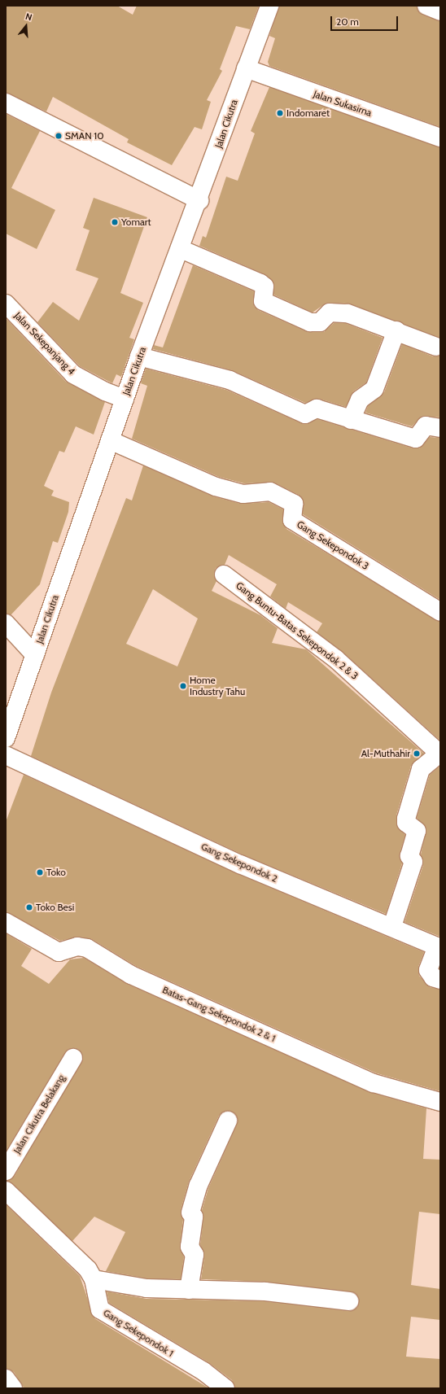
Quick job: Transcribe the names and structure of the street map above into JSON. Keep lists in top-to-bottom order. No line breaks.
{"streets":{"street":["Jalan Sukasirna","Jalan Cikutra","Jalan Sekepanjang 4","Gang Sekepondok 3","Gang Buntu-Batas Sekepondok 2 & 3","Gang Sekepondok 2","Batas-Gang Sekepondok 2 & 1","Jalan Cikutra Belakang","Gang Sekepondok 1"]},"crossings":[["Jalan Sukasirna","Jalan Cikutra"],["Jalan Cikutra","Jalan Sekepanjang 4"],["Jalan Cikutra","Gang Sekepondok 3"]],"places":["Indomaret","SMAN 10","Yomart","Home Industry Tahu","Al-Muthahir","Toko","Toko Besi"],"scale_bar":"20 m","north":"top"}
